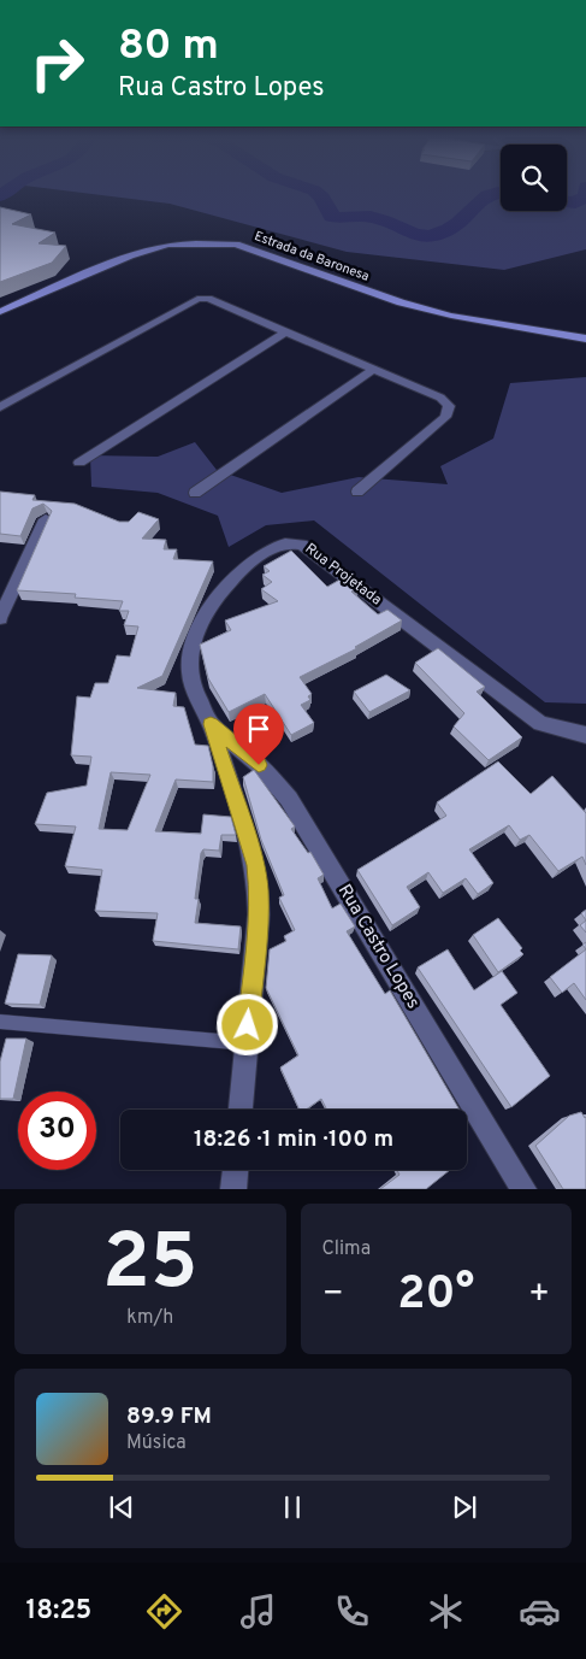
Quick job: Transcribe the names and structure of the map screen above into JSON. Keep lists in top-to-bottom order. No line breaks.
{"streets":{"main road":["Estrada da Baronesa"],"street":["Rua Projetada","Rua Castro Lopes"]},"crossings":[["Rua Projetada","Rua Castro Lopes"]],"page":{"turn":["80 m","Rua Castro Lopes"],"limit":"30","trip":"18:26 · 1 min · 100 m","tile":[["25","km/h"],"Clima"],"heat":["−","20°","+"],"song":["89.9 FM","Música"],"tabs":"18:25"}}
